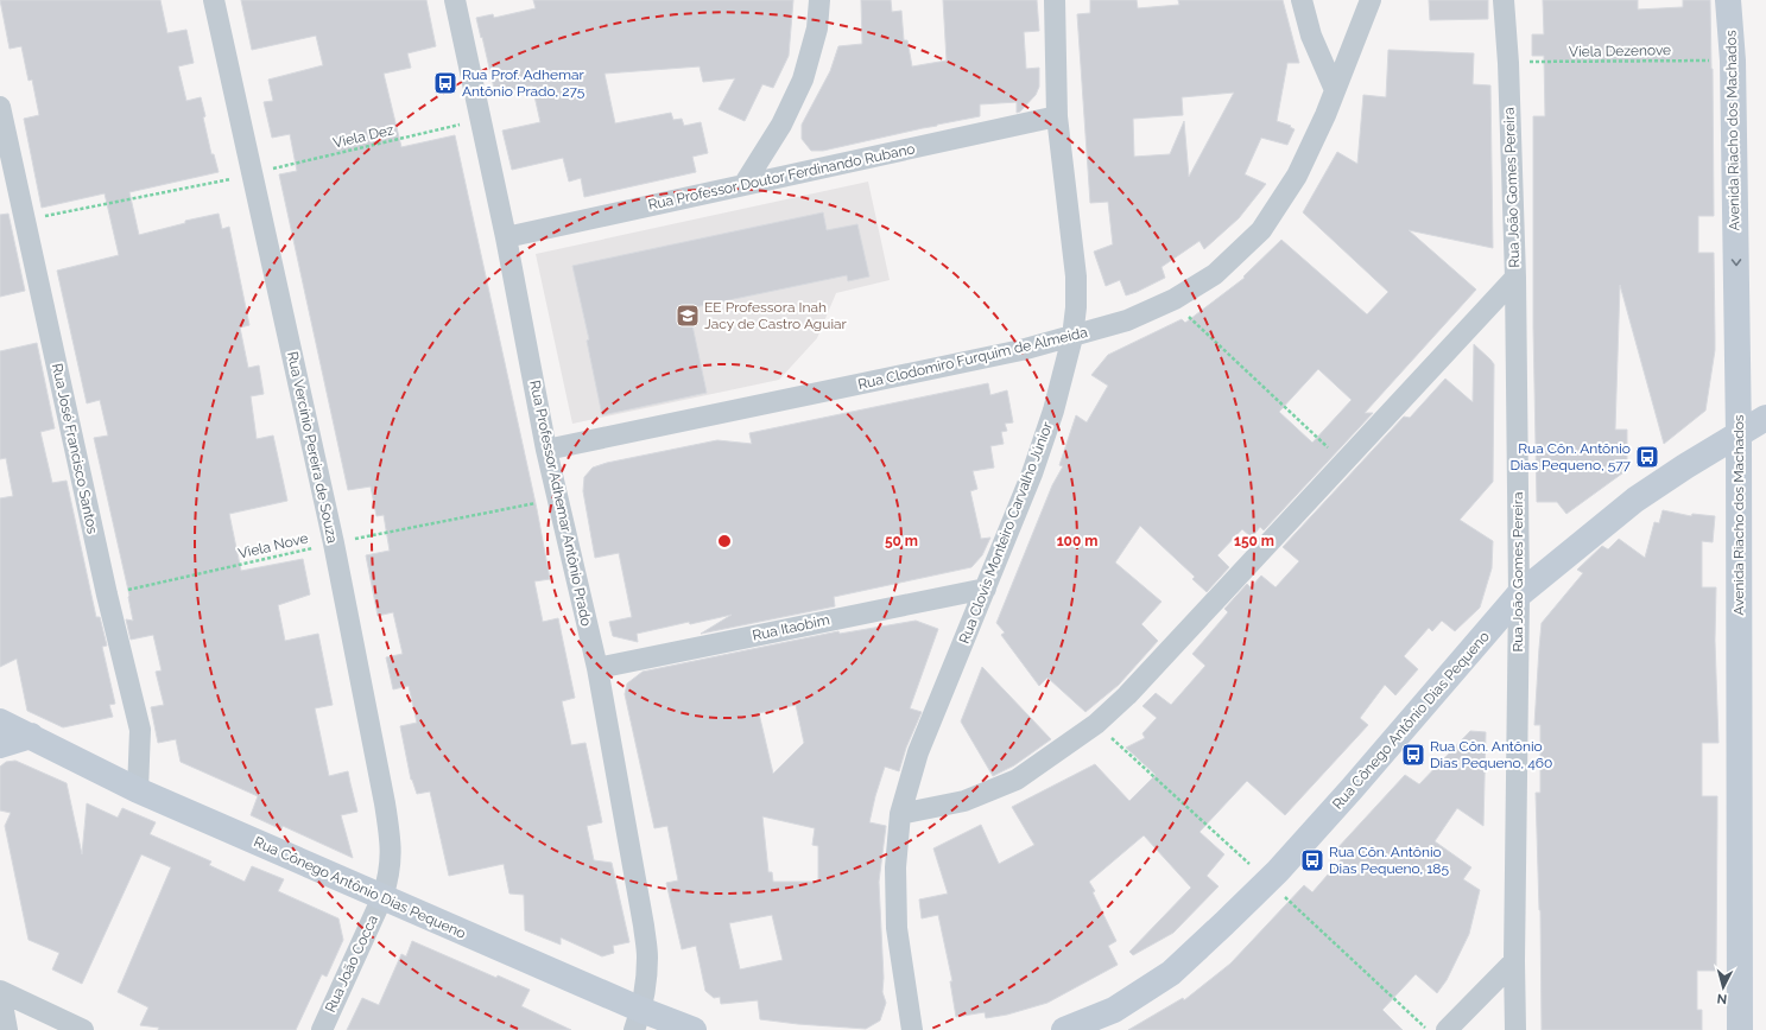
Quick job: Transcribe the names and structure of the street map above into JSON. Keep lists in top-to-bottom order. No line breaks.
{"streets":{"street":["Avenida Riacho dos Machados","Rua Professor Doutor Ferdinando Rubano","Rua João Gomes Pereira","Rua Clodomiro Furquim de Almeida","Rua Vercínio Pereira de Souza","Rua José Francisco Santos","Rua Professor Adhemar Antônio Prado","Rua Clovis Monteiro Carvalho Júnior","Rua Itaobim","Rua Cônego Antônio Dias Pequeno","Rua João Cocca"],"path":["Viela Dezenove","Viela Dez","Viela Nove"]},"crossings":[["Viela Dezenove","Avenida Riacho dos Machados"],["Viela Dezenove","Rua João Gomes Pereira"],["Avenida Riacho dos Machados","Rua Cônego Antônio Dias Pequeno"],["Viela Dez","Rua Vercínio Pereira de Souza"],["Viela Dez","Rua Professor Adhemar Antônio Prado"],["Rua Professor Doutor Ferdinando Rubano","Rua Professor Adhemar Antônio Prado"],["Rua Professor Doutor Ferdinando Rubano","Rua Clovis Monteiro Carvalho Júnior"],["Rua João Gomes Pereira","Rua Cônego Antônio Dias Pequeno"],["Rua Clodomiro Furquim de Almeida","Rua Professor Adhemar Antônio Prado"],["Rua Clodomiro Furquim de Almeida","Rua Clovis Monteiro Carvalho Júnior"],["Rua Vercínio Pereira de Souza","Viela Nove"],["Rua Vercínio Pereira de Souza","Rua Cônego Antônio Dias Pequeno"],["Rua Vercínio Pereira de Souza","Rua João Cocca"],["Rua José Francisco Santos","Viela Nove"],["Rua José Francisco Santos","Rua Cônego Antônio Dias Pequeno"],["Rua Professor Adhemar Antônio Prado","Viela Nove"],["Rua Professor Adhemar Antônio Prado","Rua Itaobim"],["Rua Professor Adhemar Antônio Prado","Rua Cônego Antônio Dias Pequeno"],["Rua Clovis Monteiro Carvalho Júnior","Rua Itaobim"],["Rua Cônego Antônio Dias Pequeno","Rua João Cocca"]],"one_way":["Avenida Riacho dos Machados"],"places":{"bus stop":["Rua Prof. Adhemar Antônio Prado, 275","Rua Côn. Antônio Dias Pequeno, 577","Rua Côn. Antônio Dias Pequeno, 460","Rua Côn. Antônio Dias Pequeno, 185"],"school or university":["EE Professora Inah Jacy de Castro Aguiar"]},"north":"bottom","rings":["50 m","100 m","150 m"]}
